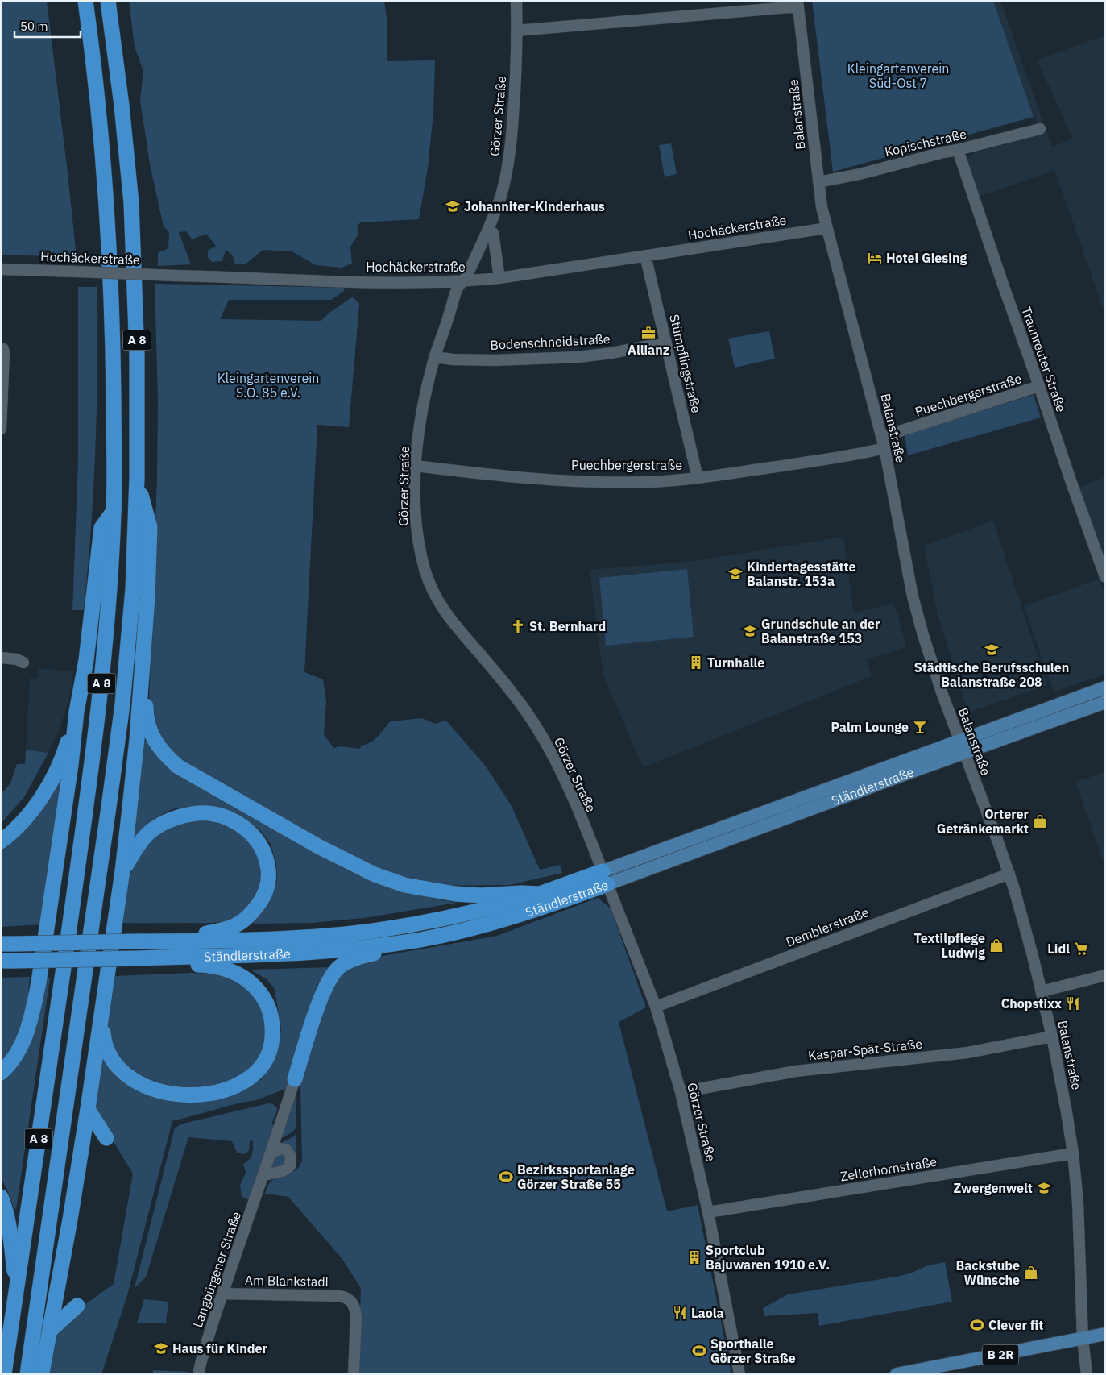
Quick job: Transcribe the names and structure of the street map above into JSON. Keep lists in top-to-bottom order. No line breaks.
{"streets":{"highway":["A 8","Ständlerstraße"],"main road":["B 2R"],"street":["Balanstraße","Görzer Straße","Kopischstraße","Hochäckerstraße","Bodenschneidstraße","Traunreuter Straße","Stümpflingstraße","Puechbergerstraße","Demblerstraße","Kaspar-Spät-Straße","Zellerhornstraße","Langbürgener Straße","Am Blankstadl"]},"crossings":[["Balanstraße","Kopischstraße"],["Balanstraße","Hochäckerstraße"],["Balanstraße","Puechbergerstraße"],["Balanstraße","Ständlerstraße"],["Balanstraße","Demblerstraße"],["Balanstraße","Kaspar-Spät-Straße"],["Balanstraße","Zellerhornstraße"],["Balanstraße","B 2R"],["Görzer Straße","Hochäckerstraße"],["Görzer Straße","Bodenschneidstraße"],["Görzer Straße","Puechbergerstraße"],["Görzer Straße","Ständlerstraße"],["Görzer Straße","Demblerstraße"],["Görzer Straße","Kaspar-Spät-Straße"],["Görzer Straße","Zellerhornstraße"],["Kopischstraße","Traunreuter Straße"],["Hochäckerstraße","Stümpflingstraße"],["Bodenschneidstraße","Stümpflingstraße"],["Traunreuter Straße","Puechbergerstraße"],["Stümpflingstraße","Puechbergerstraße"],["Langbürgener Straße","Am Blankstadl"]],"parks":["Kleingartenverein Süd-Ost 7","Kleingartenverein S.O. 85 e.V."],"places":{"school or university":["Johanniter-Kinderhaus","Kindertagesstätte Balanstr. 153a","Grundschule an der Balanstraße 153","Städtische Berufsschulen Balanstraße 208","Zwergenwelt","Haus für Kinder"],"hotel":["Hotel Giesing"],"office":["Allianz"],"church":["St. Bernhard"],"building":["Turnhalle","Sportclub Bajuwaren 1910 e.V."],"bar":["Palm Lounge"],"shop":["Orterer Getränkemarkt","Textilpflege Ludwig","Backstube Wünsche"],"supermarket":["Lidl"],"restaurant":["Chopstixx","Laola"],"sports":["Bezirkssportanlage Görzer Straße 55","Clever fit","Sporthalle Görzer Straße"]},"scale_bar":"50 m"}
